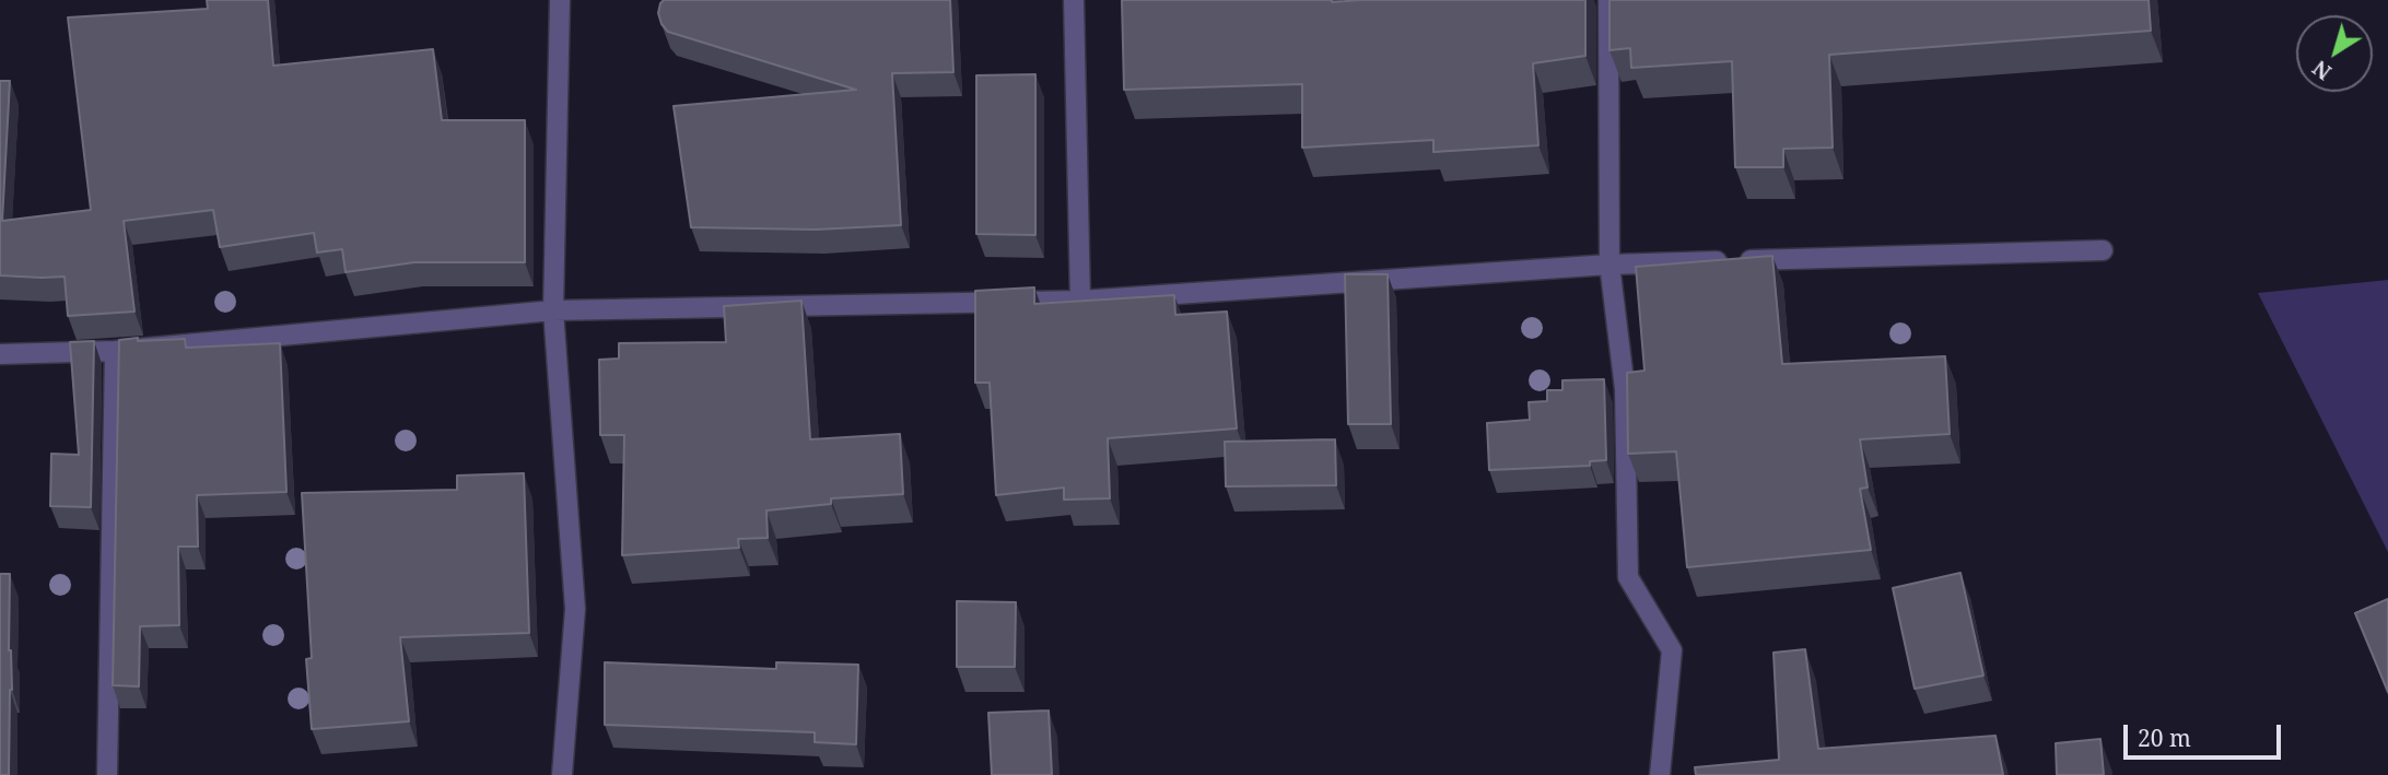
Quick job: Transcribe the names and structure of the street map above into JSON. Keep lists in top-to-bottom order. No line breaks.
{"scale_bar":"20 m","north":"bottom left"}
